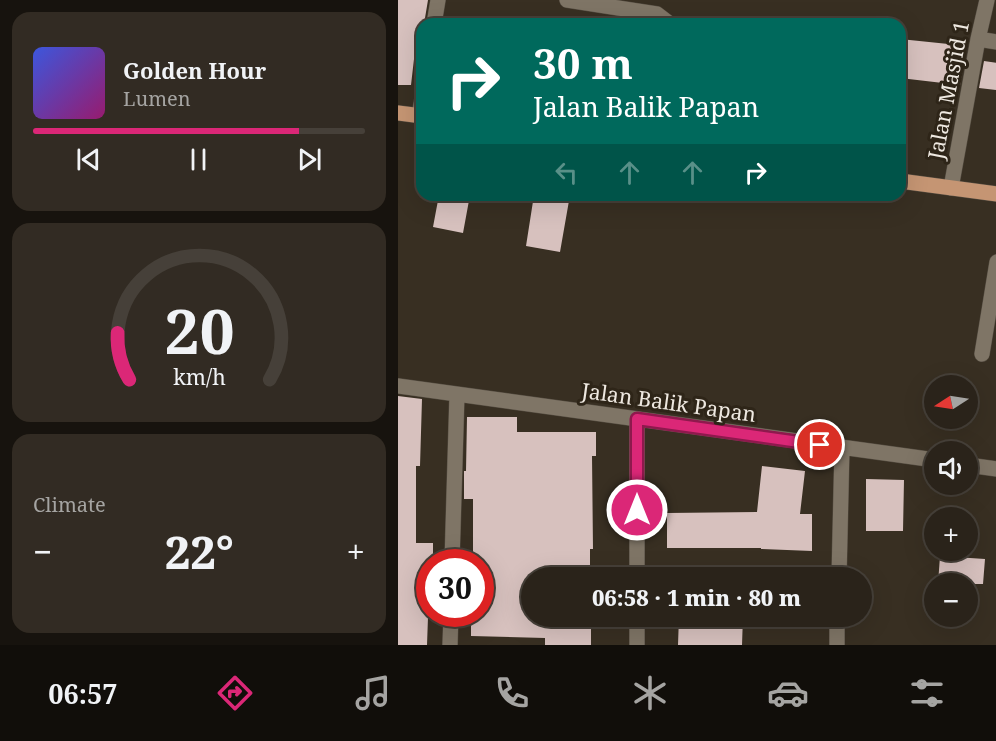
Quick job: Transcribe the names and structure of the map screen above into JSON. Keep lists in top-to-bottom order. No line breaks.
{"streets":{"street":["Jalan Masjid 1","Jalan Balik Papan"]},"north":"left","page":{"turn":["30 m","Jalan Balik Papan"],"song":["Golden Hour","Lumen"],"map_buttons":["+","−"],"tile":"Climate","heat":["−","22°","+"],"limit":"30","trip":"06:58 · 1 min · 80 m","tabs":"06:57","gauge":["20","km/h"]}}
